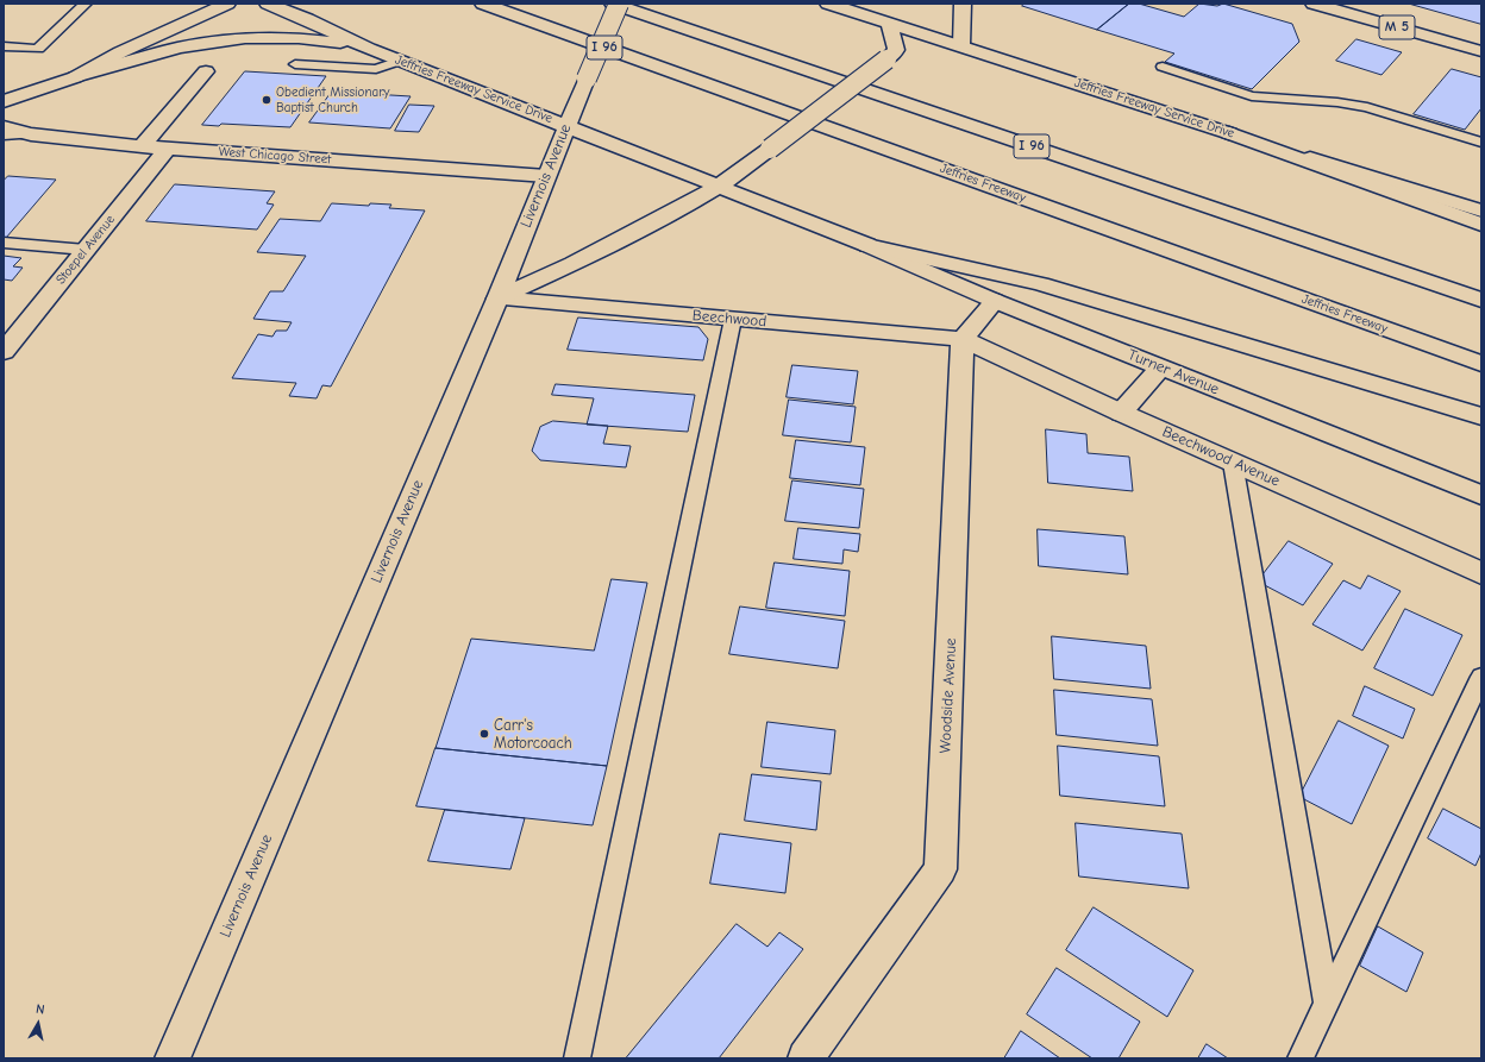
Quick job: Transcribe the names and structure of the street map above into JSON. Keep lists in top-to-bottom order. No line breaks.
{"streets":{"main road":["M 5","I 96","Jeffries Freeway Service Drive","West Chicago Street","Livernois Avenue","Jeffries Freeway","Stoepel Avenue","Beechwood","Turner Avenue","Beechwood Avenue","Woodside Avenue"]},"crossings":[["Jeffries Freeway Service Drive","Livernois Avenue"],["Jeffries Freeway Service Drive","Turner Avenue"],["West Chicago Street","Livernois Avenue"],["West Chicago Street","Stoepel Avenue"],["Livernois Avenue","Beechwood"],["Beechwood","Beechwood Avenue"],["Beechwood","Woodside Avenue"],["Beechwood Avenue","Woodside Avenue"]],"places":["Obedient Missionary Baptist Church","Carr's Motorcoach"],"north":"top"}
